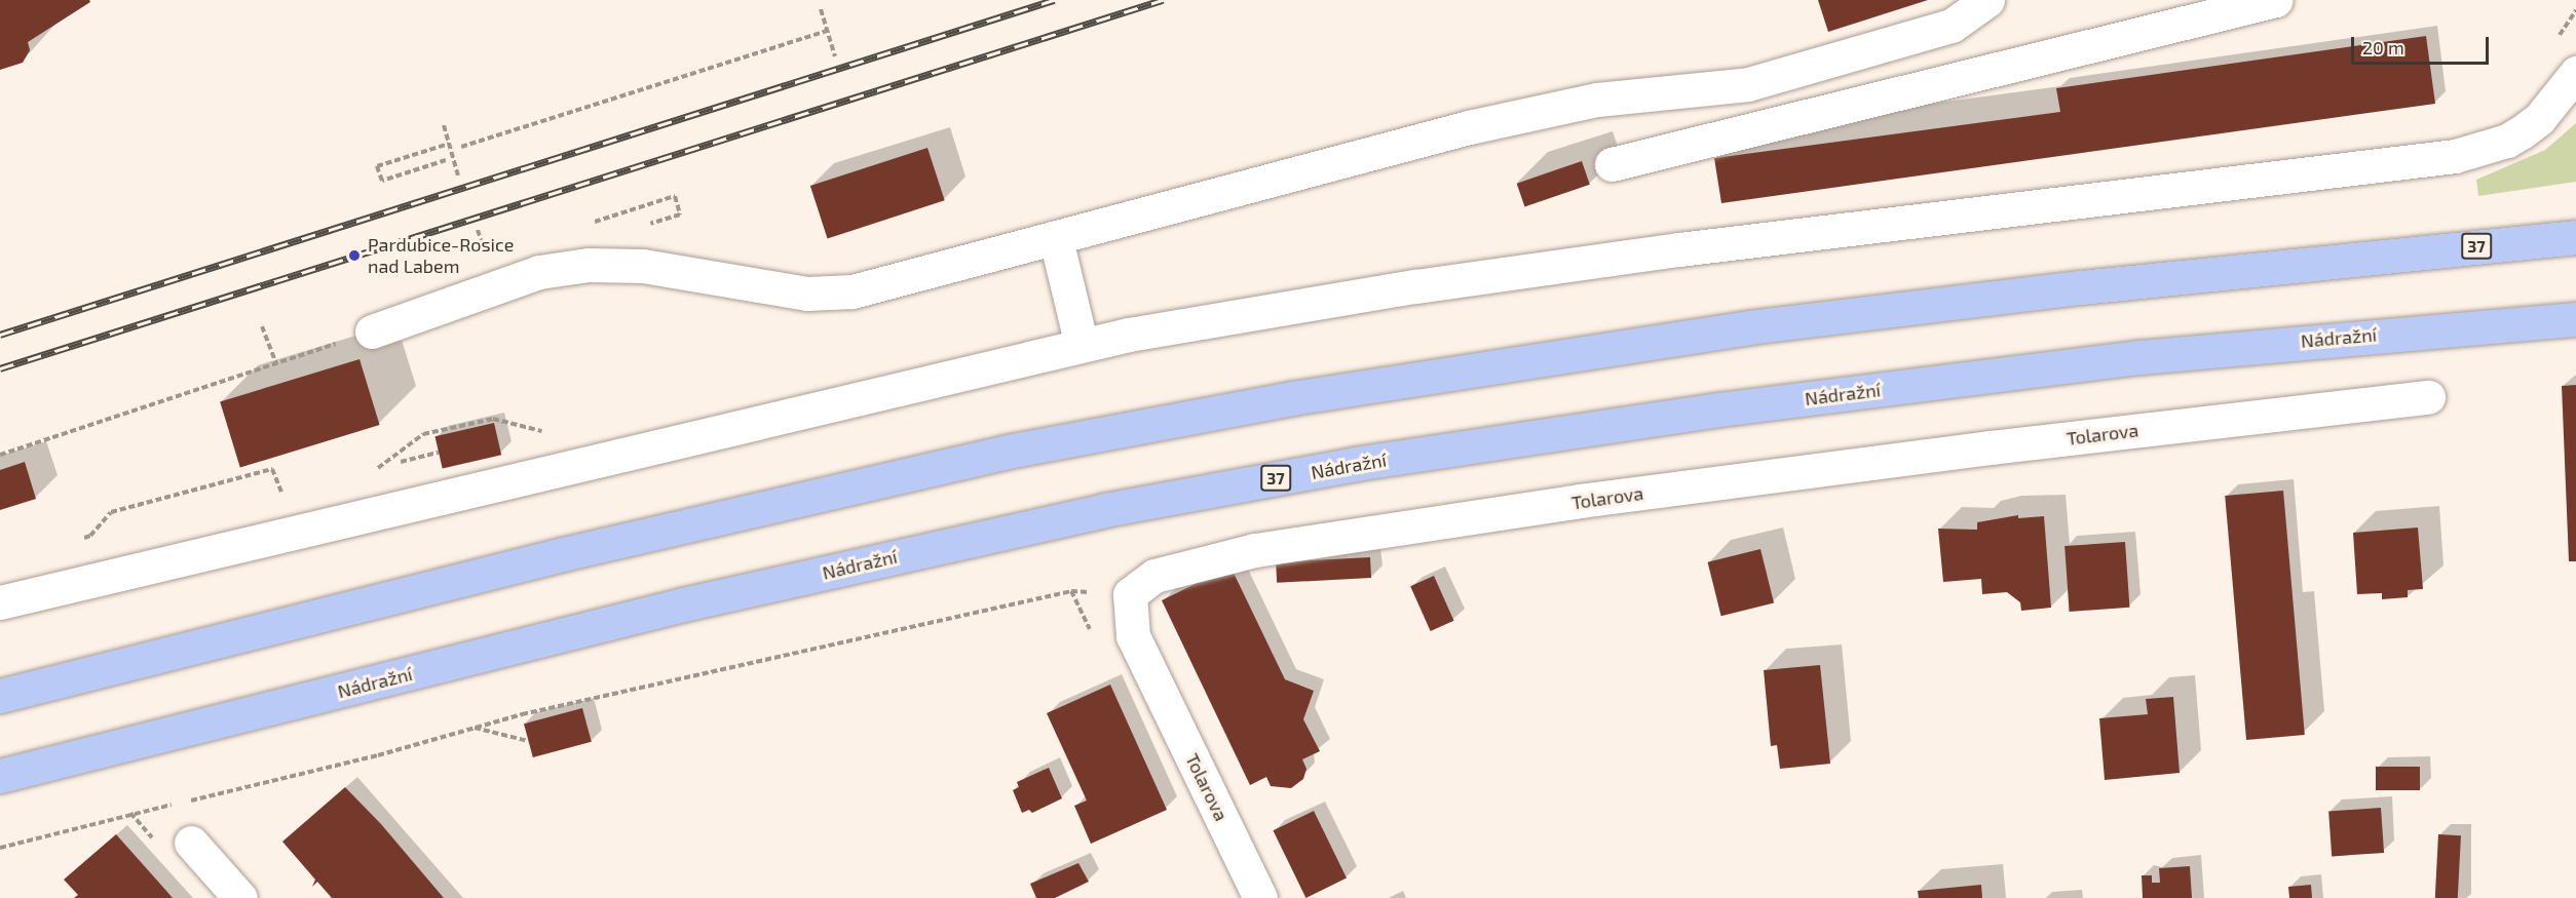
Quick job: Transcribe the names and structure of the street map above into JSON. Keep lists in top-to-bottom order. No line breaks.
{"streets":{"main road":["37","Nádražní"],"street":["Tolarova"]},"places":["Pardubice-Rosice nad Labem"],"scale_bar":"20 m"}
